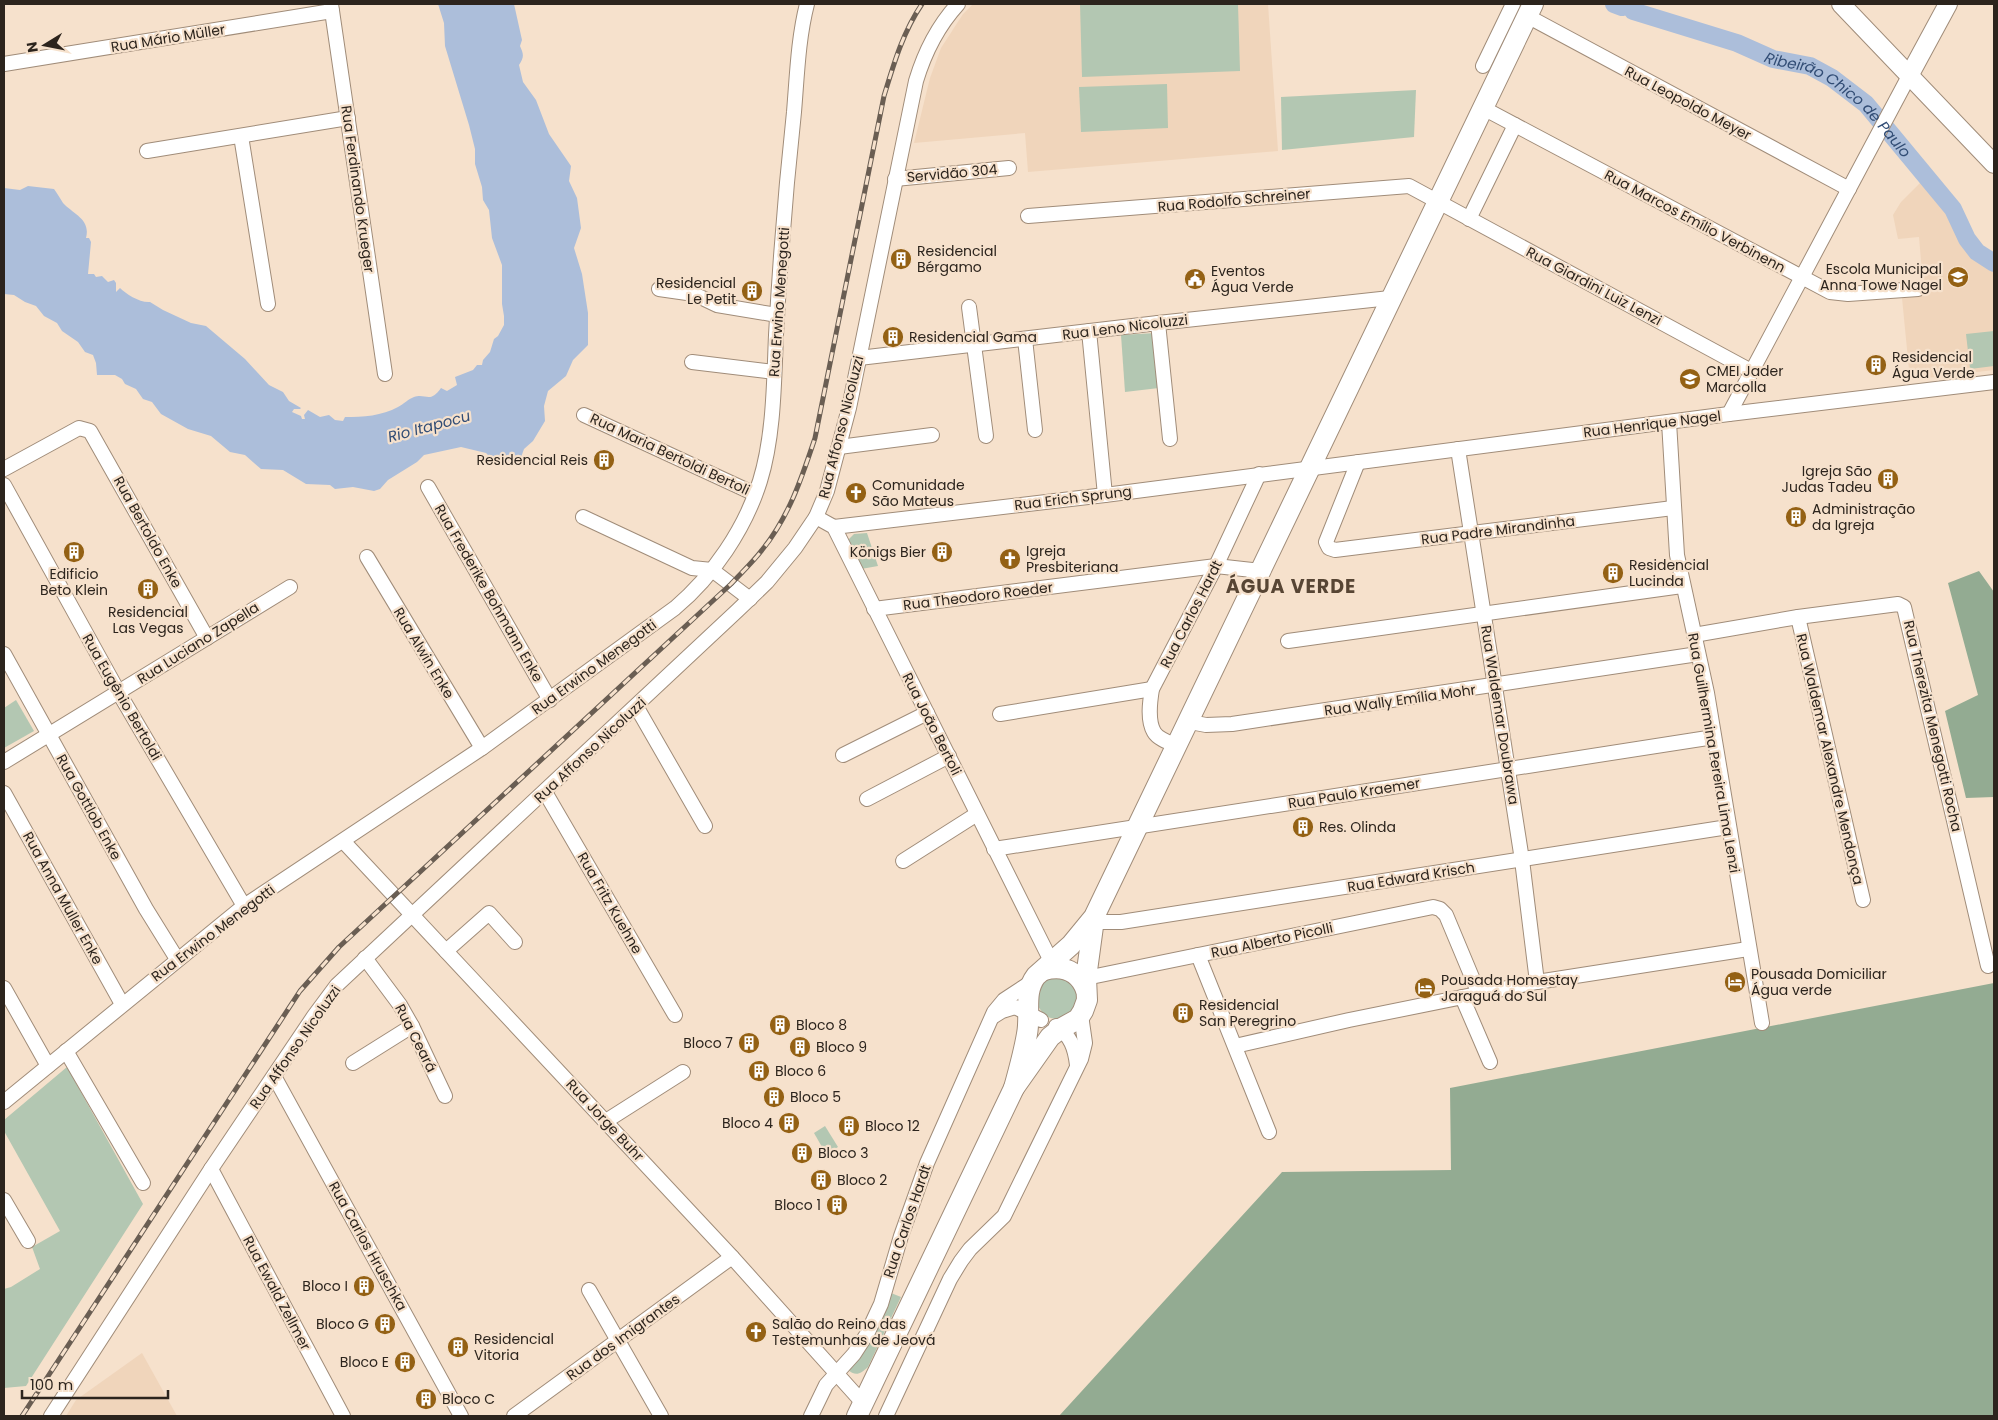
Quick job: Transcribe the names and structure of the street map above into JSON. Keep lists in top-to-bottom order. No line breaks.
{"streets":{"street":["Rua Mário Müller","Rua Leopoldo Meyer","Servidão 304","Rua Ferdinando Krueger","Rua Rodolfo Schreiner","Rua Marcos Emílio Verbinenn","Rua Giardini Luiz Lenzi","Rua Erwino Menegotti","Rua Leno Nicoluzzi","Rua Henrique Nagel","Rua Affonso Nicoluzzi","Rua Maria Bertoldi Bertoli","Rua Erich Sprung","Rua Padre Mirandinha","Rua Bertoldo Enke","Rua Frederike Bohmann Enke","Rua Theodoro Roeder","Rua Carlos Hardt","Rua Luciano Zapella","Rua Alwin Enke","Rua Eugênio Bertoldi","Rua Wally Emília Mohr","Rua Waldemar Doubrawa","Rua João Bertoli","Rua Therezita Menegotti Rocha","Rua Guilhermina Pereira Lima Lenzi","Rua Waldemar Alexandre Mendonça","Rua Paulo Kraemer","Rua Gottlob Enke","Rua Edward Krisch","Rua Anna Muller Enke","Rua Fritz Kuehne","Rua Alberto Picolli","Rua Ceará","Rua Jorge Buhr","Rua Carlos Hruschka","Rua Ewald Zellmer","Rua dos Imigrantes"]},"crossings":[["Rua Mário Müller","Rua Ferdinando Krueger"],["Servidão 304","Rua Affonso Nicoluzzi"],["Rua Rodolfo Schreiner","Rua Giardini Luiz Lenzi"],["Rua Erwino Menegotti","Rua Maria Bertoldi Bertoli"],["Rua Erwino Menegotti","Rua Frederike Bohmann Enke"],["Rua Erwino Menegotti","Rua Alwin Enke"],["Rua Erwino Menegotti","Rua Eugênio Bertoldi"],["Rua Erwino Menegotti","Rua Gottlob Enke"],["Rua Erwino Menegotti","Rua Anna Muller Enke"],["Rua Erwino Menegotti","Rua Jorge Buhr"],["Rua Leno Nicoluzzi","Rua Affonso Nicoluzzi"],["Rua Henrique Nagel","Rua Erich Sprung"],["Rua Henrique Nagel","Rua Padre Mirandinha"],["Rua Henrique Nagel","Rua Waldemar Doubrawa"],["Rua Henrique Nagel","Rua Guilhermina Pereira Lima Lenzi"],["Rua Affonso Nicoluzzi","Rua Fritz Kuehne"],["Rua Affonso Nicoluzzi","Rua Ceará"],["Rua Affonso Nicoluzzi","Rua Jorge Buhr"],["Rua Affonso Nicoluzzi","Rua Carlos Hruschka"],["Rua Affonso Nicoluzzi","Rua Ewald Zellmer"],["Rua Erich Sprung","Rua Carlos Hardt"],["Rua Erich Sprung","Rua João Bertoli"],["Rua Padre Mirandinha","Rua Waldemar Doubrawa"],["Rua Padre Mirandinha","Rua Guilhermina Pereira Lima Lenzi"],["Rua Bertoldo Enke","Rua Luciano Zapella"],["Rua Theodoro Roeder","Rua Carlos Hardt"],["Rua Theodoro Roeder","Rua João Bertoli"],["Rua Carlos Hardt","Rua João Bertoli"],["Rua Carlos Hardt","Rua Alberto Picolli"],["Rua Carlos Hardt","Rua Jorge Buhr"],["Rua Luciano Zapella","Rua Eugênio Bertoldi"],["Rua Luciano Zapella","Rua Gottlob Enke"],["Rua Wally Emília Mohr","Rua Waldemar Doubrawa"],["Rua Wally Emília Mohr","Rua Guilhermina Pereira Lima Lenzi"],["Rua Waldemar Doubrawa","Rua Paulo Kraemer"],["Rua Waldemar Doubrawa","Rua Edward Krisch"],["Rua João Bertoli","Rua Paulo Kraemer"],["Rua João Bertoli","Rua Alberto Picolli"],["Rua Therezita Menegotti Rocha","Rua Guilhermina Pereira Lima Lenzi"],["Rua Therezita Menegotti Rocha","Rua Waldemar Alexandre Mendonça"],["Rua Guilhermina Pereira Lima Lenzi","Rua Paulo Kraemer"],["Rua Guilhermina Pereira Lima Lenzi","Rua Edward Krisch"],["Rua Jorge Buhr","Rua dos Imigrantes"]],"districts":["ÁGUA VERDE"],"water":["Ribeirão Chico de Paulo","Rio Itapocu"],"places":{"building":["Residencial Bérgamo","Residencial Le Petit","Residencial Gama","Residencial Água Verde","Residencial Reis","Igreja São Judas Tadeu","Administração da Igreja","Edificio Beto Klein","Königs Bier","Residencial Lucinda","Residencial Las Vegas","Res. Olinda","Residencial San Peregrino","Bloco 8","Bloco 7","Bloco 9","Bloco 6","Bloco 5","Bloco 4","Bloco 12","Bloco 3","Bloco 2","Bloco 1","Bloco I","Bloco G","Residencial Vitoria","Bloco E","Bloco C"],"school or university":["Escola Municipal Anna Towe Nagel","CMEI Jader Marcolla"],"public building":["Eventos Água Verde"],"church":["Comunidade São Mateus","Igreja Presbiteriana","Salão do Reino das Testemunhas de Jeová"],"hotel":["Pousada Domiciliar Água verde","Pousada Homestay Jaraguá do Sul"]},"scale_bar":"100 m","north":"left"}
